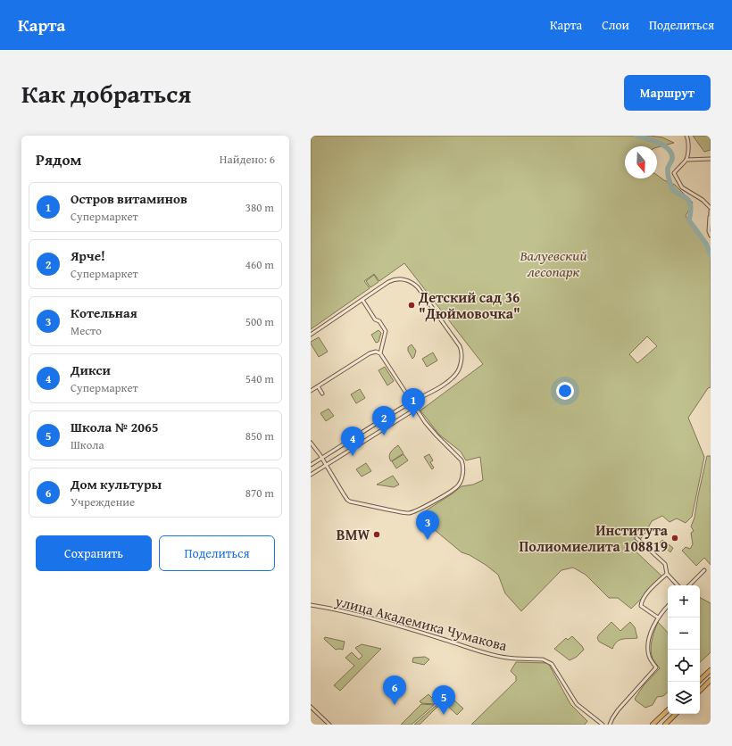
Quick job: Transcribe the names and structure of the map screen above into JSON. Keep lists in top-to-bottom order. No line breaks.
{"streets":{"street":["улица Академика Чумакова"]},"parks":["Валуевский лесопарк"],"places":["Детский сад 36 \"Дюймовочка\"","BMW","Института Полиомиелита 108819"],"north":"bottom","page":{"header":"Карта","nav":["Карта","Слои","Поделиться"],"title":"Как добраться","buttons":["Маршрут",["Сохранить","Поделиться"]],"heading":["Рядом","Найдено: 6"],"list":[{"mark":"1","name":"Остров витаминов","note":"Супермаркет","value":"380 m"},{"mark":"2","name":"Ярче!","note":"Супермаркет","value":"460 m"},{"mark":"3","name":"Котельная","note":"Место","value":"500 m"},{"mark":"4","name":"Дикси","note":"Супермаркет","value":"540 m"},{"mark":"5","name":"Школа № 2065","note":"Школа","value":"850 m"},{"mark":"6","name":"Дом культуры","note":"Учреждение","value":"870 m"}],"pins":["1","2","4","3","6","5"],"map_buttons":["+","−"]}}
